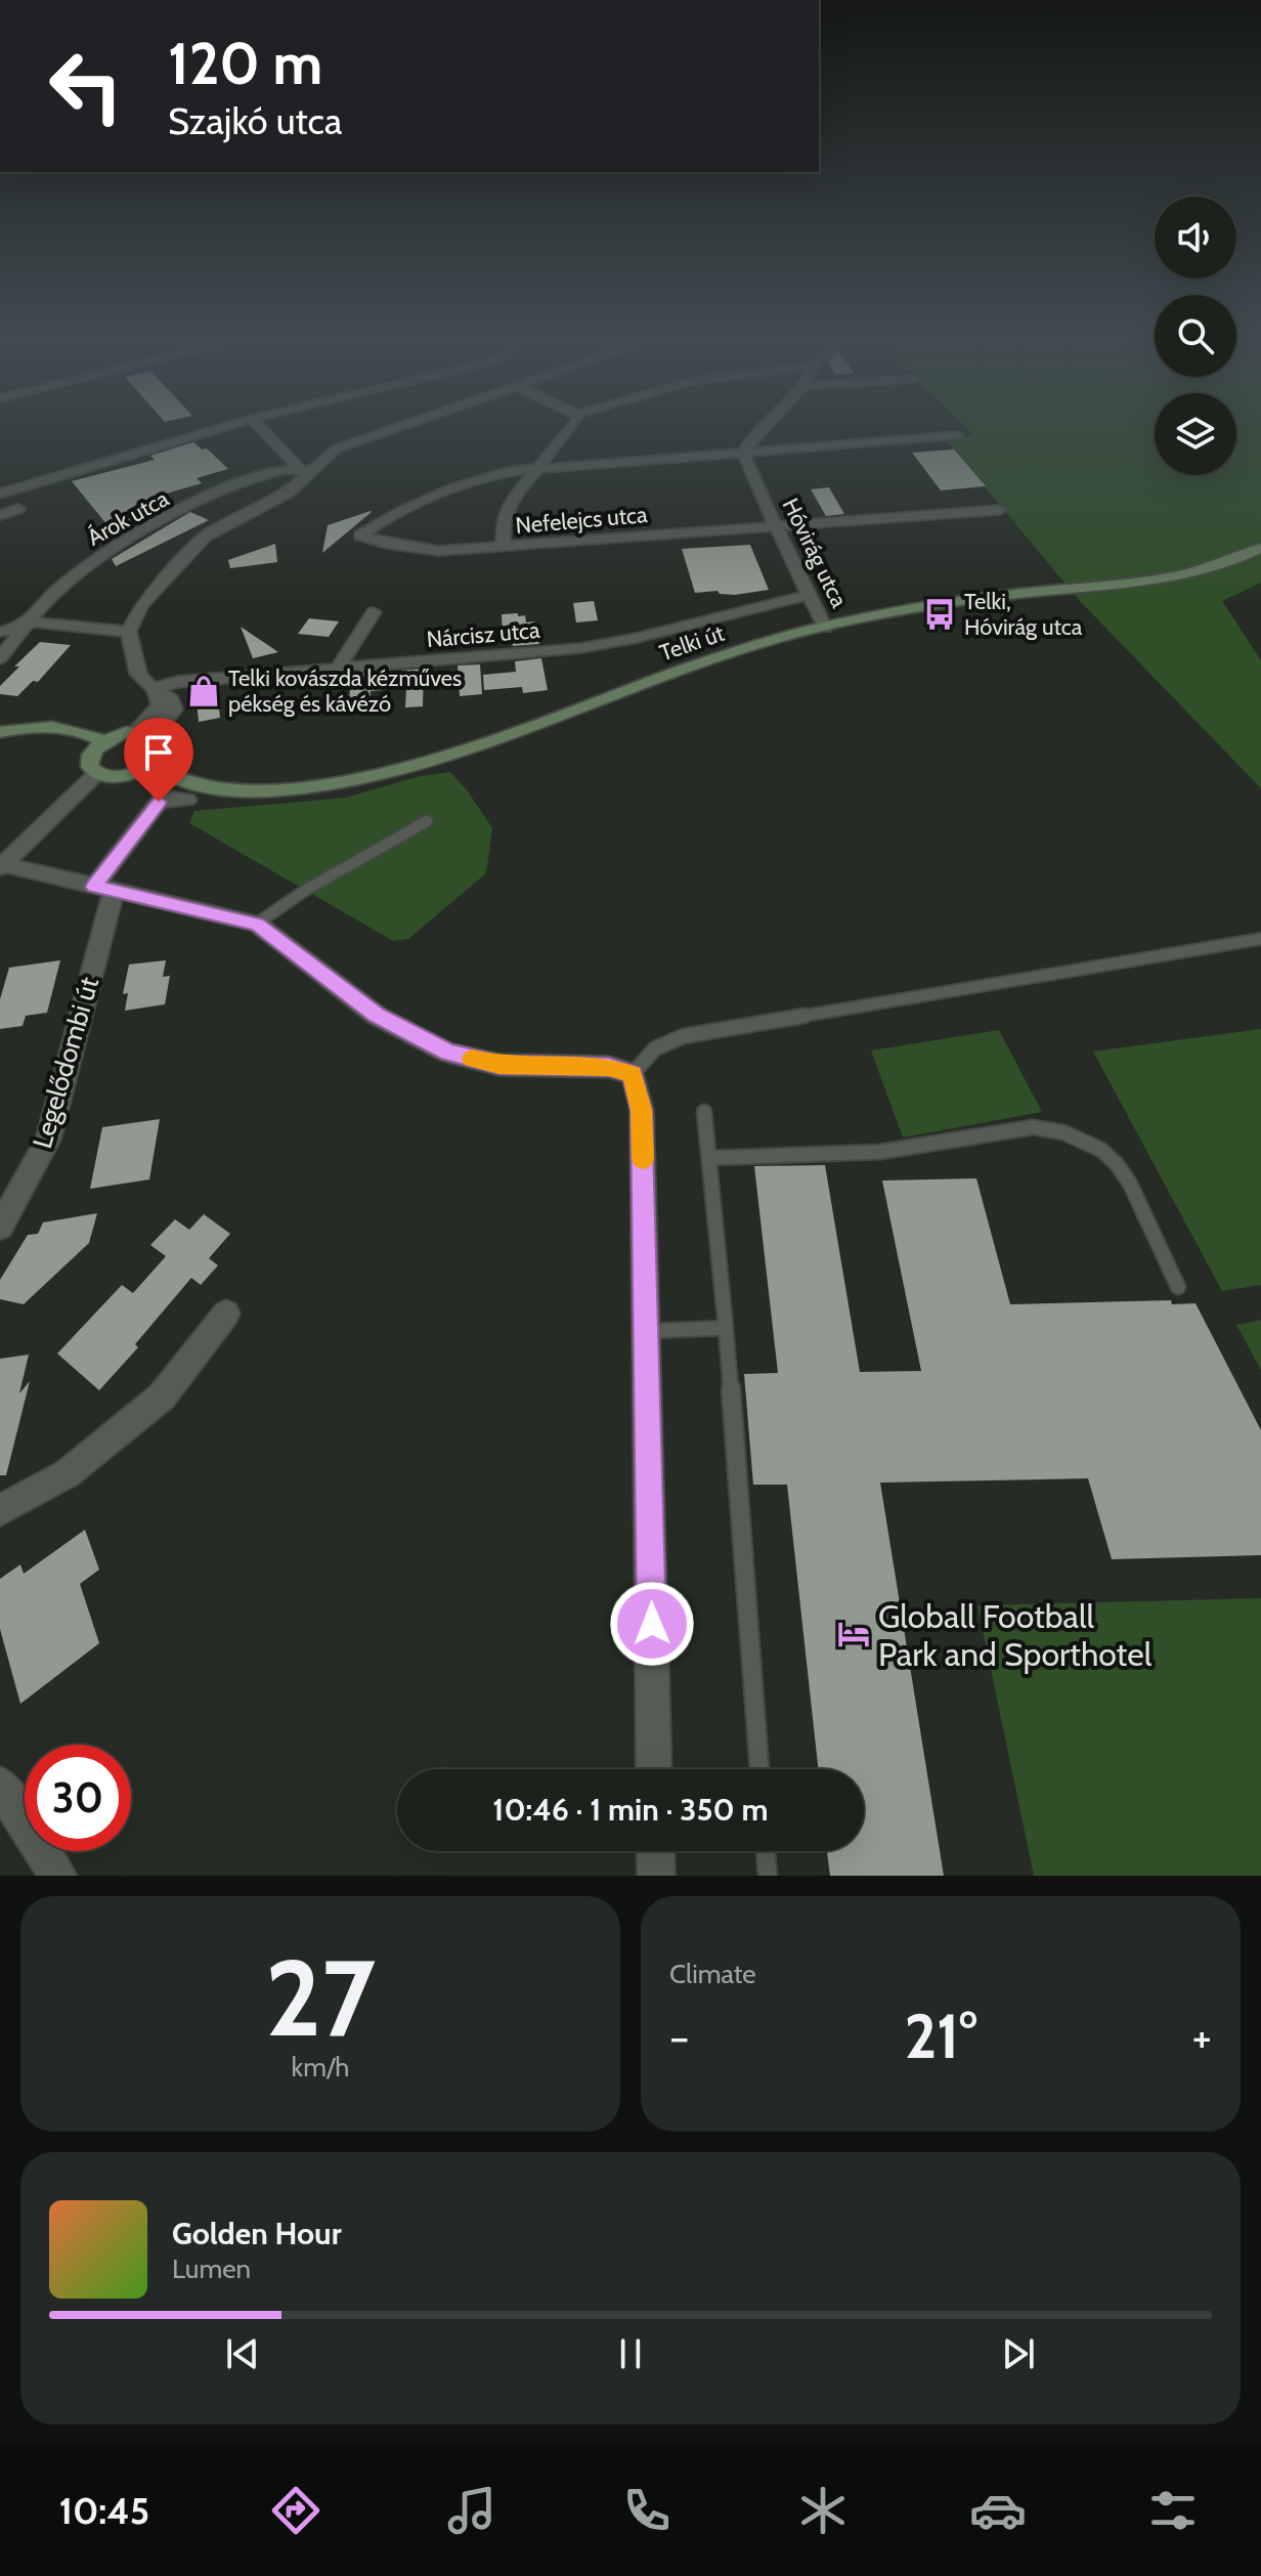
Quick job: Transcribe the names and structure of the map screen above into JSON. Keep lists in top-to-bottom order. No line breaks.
{"streets":{"main road":["Telki út"],"street":["Árok utca","Nefelejcs utca","Hóvirág utca","Nárcisz utca","Legelődombi út"]},"crossings":[["Nefelejcs utca","Hóvirág utca"],["Hóvirág utca","Nárcisz utca"],["Hóvirág utca","Telki út"]],"places":{"bus stop":["Telki, Hóvirág utca"],"shop":["Telki kovászda kézműves pékség és kávézó"],"hotel":["Globall Football Park and Sporthotel"]},"page":{"turn":["120 m","Szajkó utca"],"limit":"30","trip":"10:46 · 1 min · 350 m","tile":[["27","km/h"],"Climate"],"heat":["−","21°","+"],"song":["Golden Hour","Lumen"],"tabs":"10:45"}}
